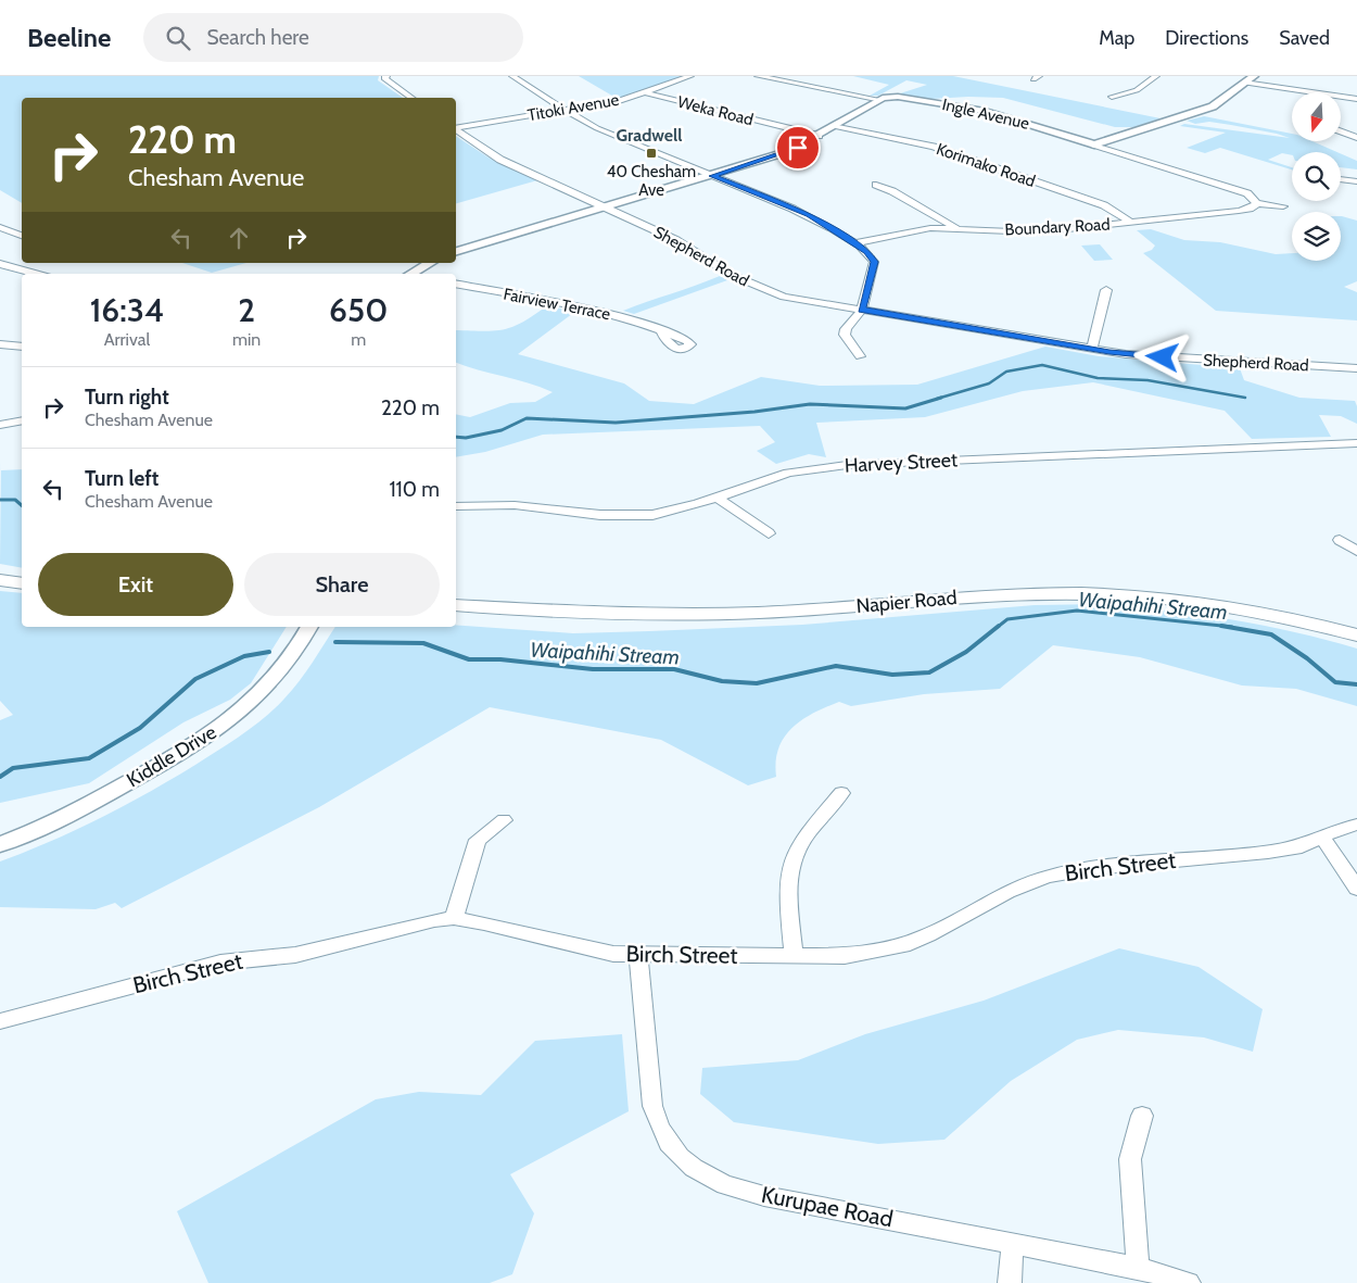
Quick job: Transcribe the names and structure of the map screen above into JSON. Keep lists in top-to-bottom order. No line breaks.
{"streets":{"main road":["Napier Road"],"street":["Titoki Avenue","Weka Road","Ingle Avenue","Korimako Road","Boundary Road","Shepherd Road","Fairview Terrace","Harvey Street","Kiddle Drive","Birch Street","Kurupae Road"]},"crossings":[["Titoki Avenue","Weka Road"],["Ingle Avenue","Boundary Road"],["Korimako Road","Boundary Road"],["Birch Street","Kurupae Road"]],"districts":["Gradwell"],"water":["Waipahihi Stream"],"places":{"transit":["40 Chesham Ave"]},"north":"bottom","page":{"header":"Beeline","search":"Search here","nav":["Map","Directions","Saved"],"turn":["220 m","Chesham Avenue"],"eta":["16:34","Arrival","2","min","650","m"],"list":[{"name":"Turn right","note":"Chesham Avenue","value":"220 m"},{"name":"Turn left","note":"Chesham Avenue","value":"110 m"}],"buttons":["Exit","Share"]}}
